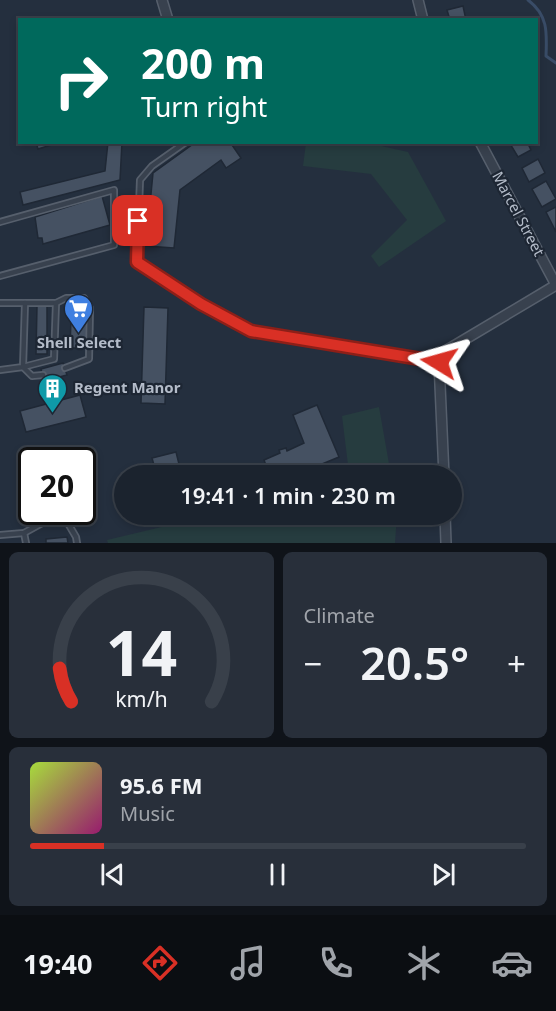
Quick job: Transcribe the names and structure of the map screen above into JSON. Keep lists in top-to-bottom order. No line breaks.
{"streets":{"street":["Marcel Street"]},"places":{"supermarket":["Shell Select"],"building":["Regent Manor"]},"page":{"turn":["200 m","Turn right"],"limit":"20","trip":"19:41 · 1 min · 230 m","tile":"Climate","heat":["−","20.5°","+"],"song":["95.6 FM","Music"],"tabs":"19:40","gauge":["14","km/h"]}}
